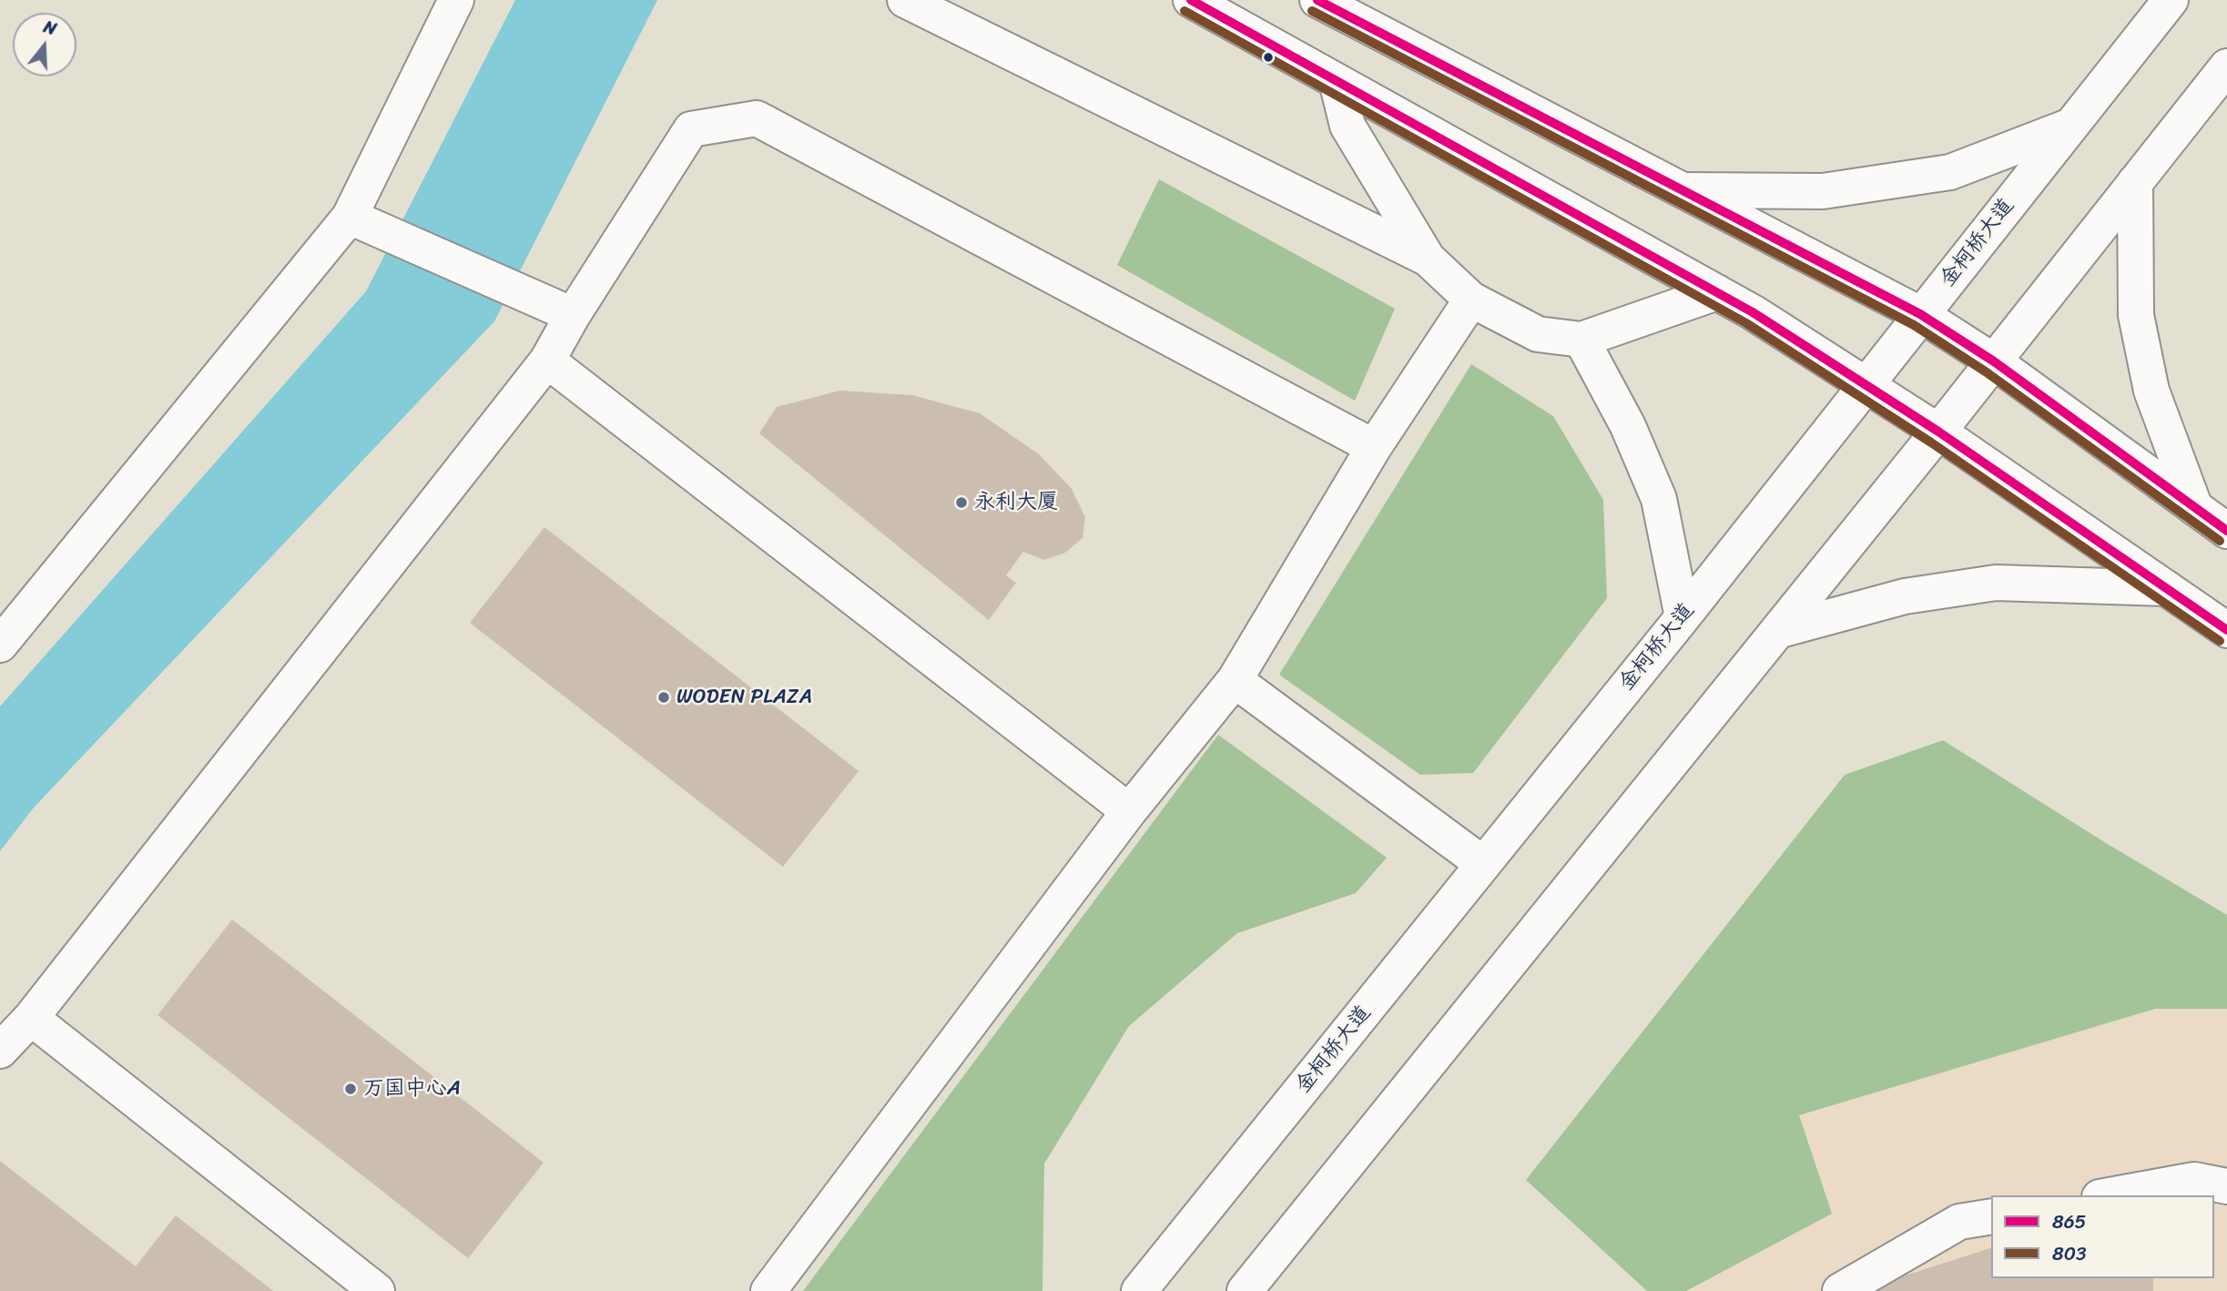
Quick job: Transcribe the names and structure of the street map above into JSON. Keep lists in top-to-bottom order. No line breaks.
{"streets":{"main road":["金柯桥大道"]},"places":["永利大厦","WODEN PLAZA","万国中心A"],"lines":["transit line 865","transit line 803"],"legend":["865","803"],"north":"top"}
